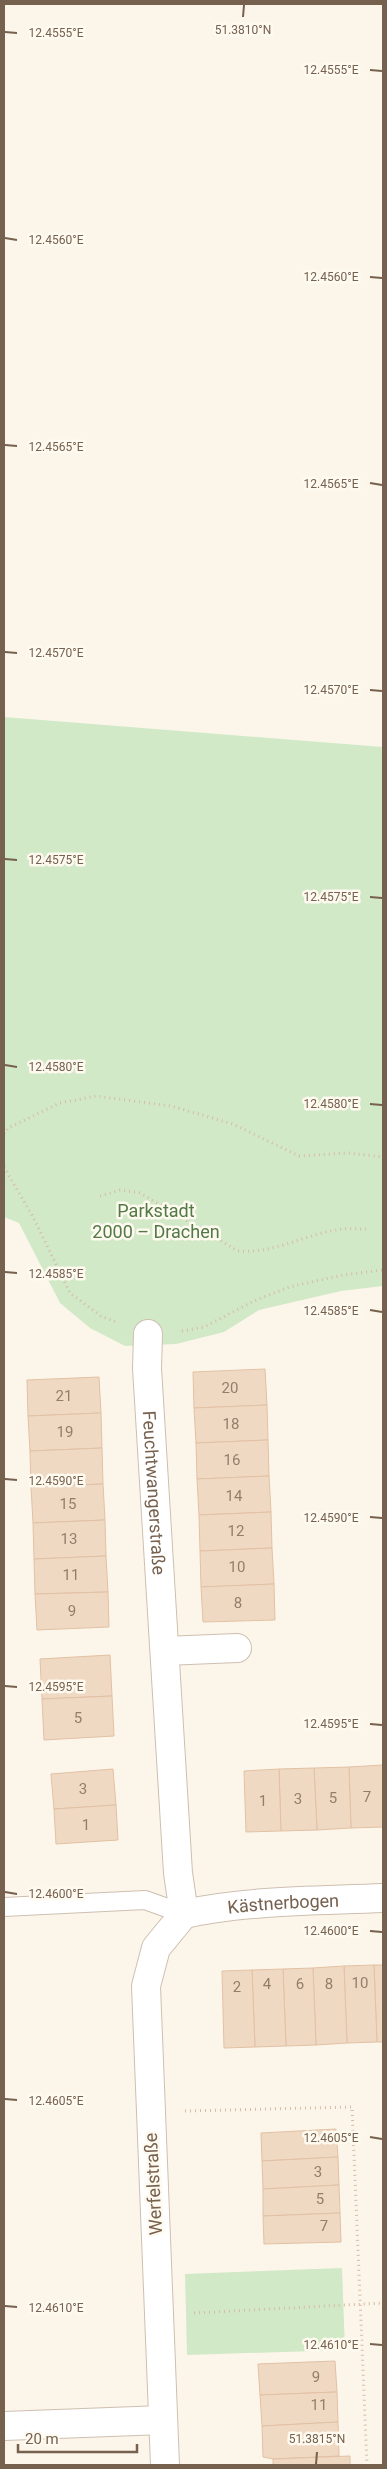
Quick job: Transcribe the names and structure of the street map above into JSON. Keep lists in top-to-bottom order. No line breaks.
{"streets":{"street":["Feuchtwangerstraße","Kästnerbogen","Werfelstraße"]},"crossings":[["Feuchtwangerstraße","Kästnerbogen"],["Feuchtwangerstraße","Werfelstraße"],["Kästnerbogen","Werfelstraße"]],"parks":["Parkstadt 2000 – Drachen"],"house_numbers":["20","21","18","19","16","14","15","12","13","10","11","8","9","5","3","7","5","3","1","1","10","4","6","8","2","3","5","7","9","11"],"scale_bar":"20 m","coordinates":["51.3810°N","12.4555°E","12.4560°E","12.4565°E","12.4570°E","12.4575°E","12.4580°E","12.4585°E","12.4590°E","12.4595°E","12.4600°E","12.4605°E","12.4610°E","51.3815°N"]}
